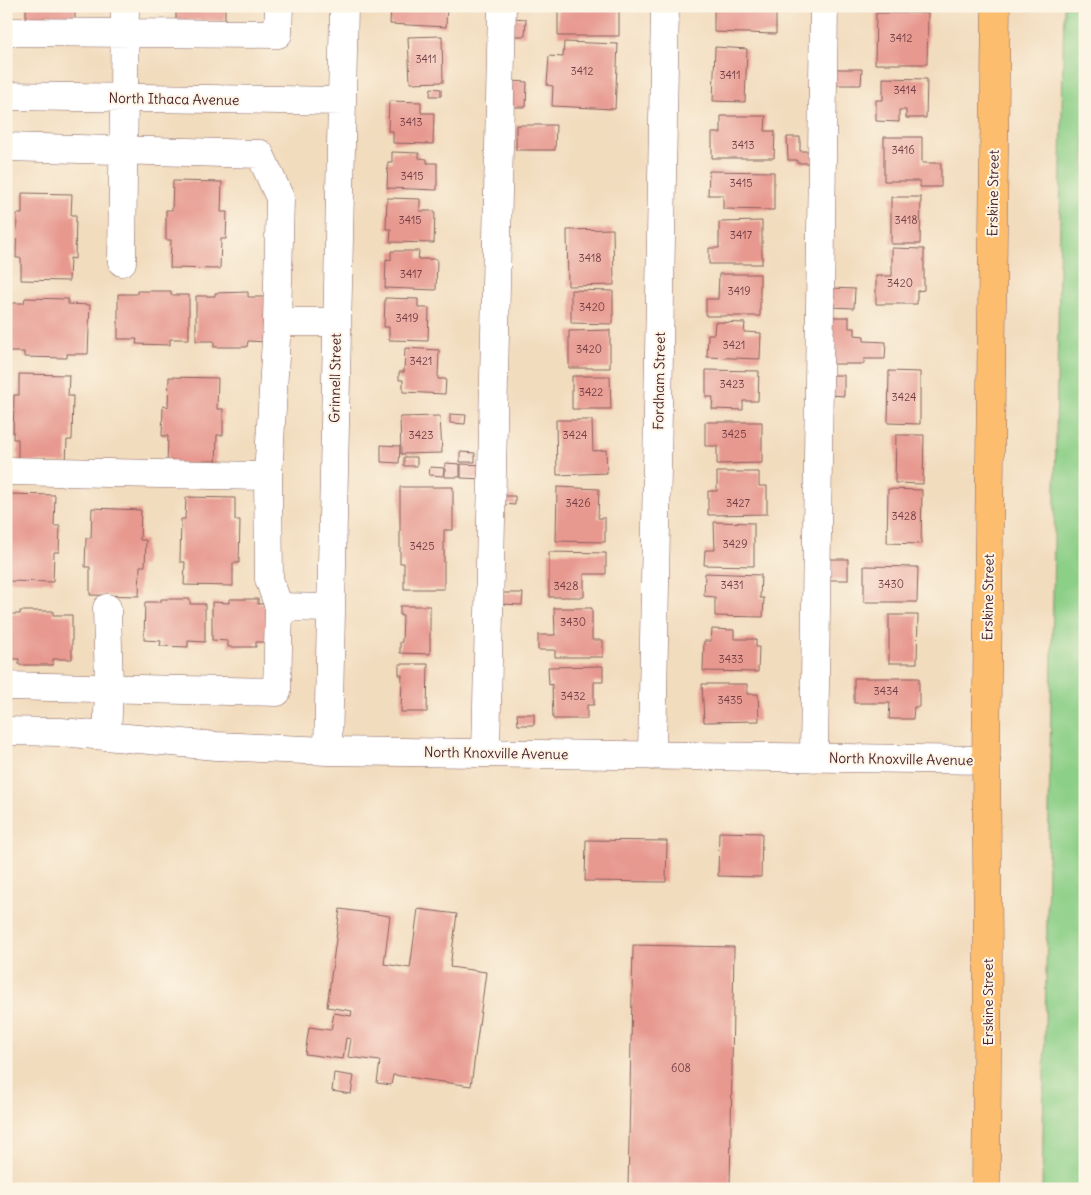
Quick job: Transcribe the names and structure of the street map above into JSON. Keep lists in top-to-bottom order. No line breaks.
{"streets":{"main road":["Erskine Street"],"street":["North Ithaca Avenue","Grinnell Street","Fordham Street","North Knoxville Avenue"]},"crossings":[["North Ithaca Avenue","Grinnell Street"],["Erskine Street","North Knoxville Avenue"],["Grinnell Street","North Knoxville Avenue"],["Fordham Street","North Knoxville Avenue"]],"house_numbers":["3412","3411","3412","3411","3414","3413","3413","3416","3415","3415","3415","3418","3417","3418","3417","3420","3419","3420","3419","3421","3420","3421","3423","3422","3424","3425","3423","3424","3426","3427","3428","3429","3425","3430","3431","3428","3430","3433","3434","3432","3435","608"]}
